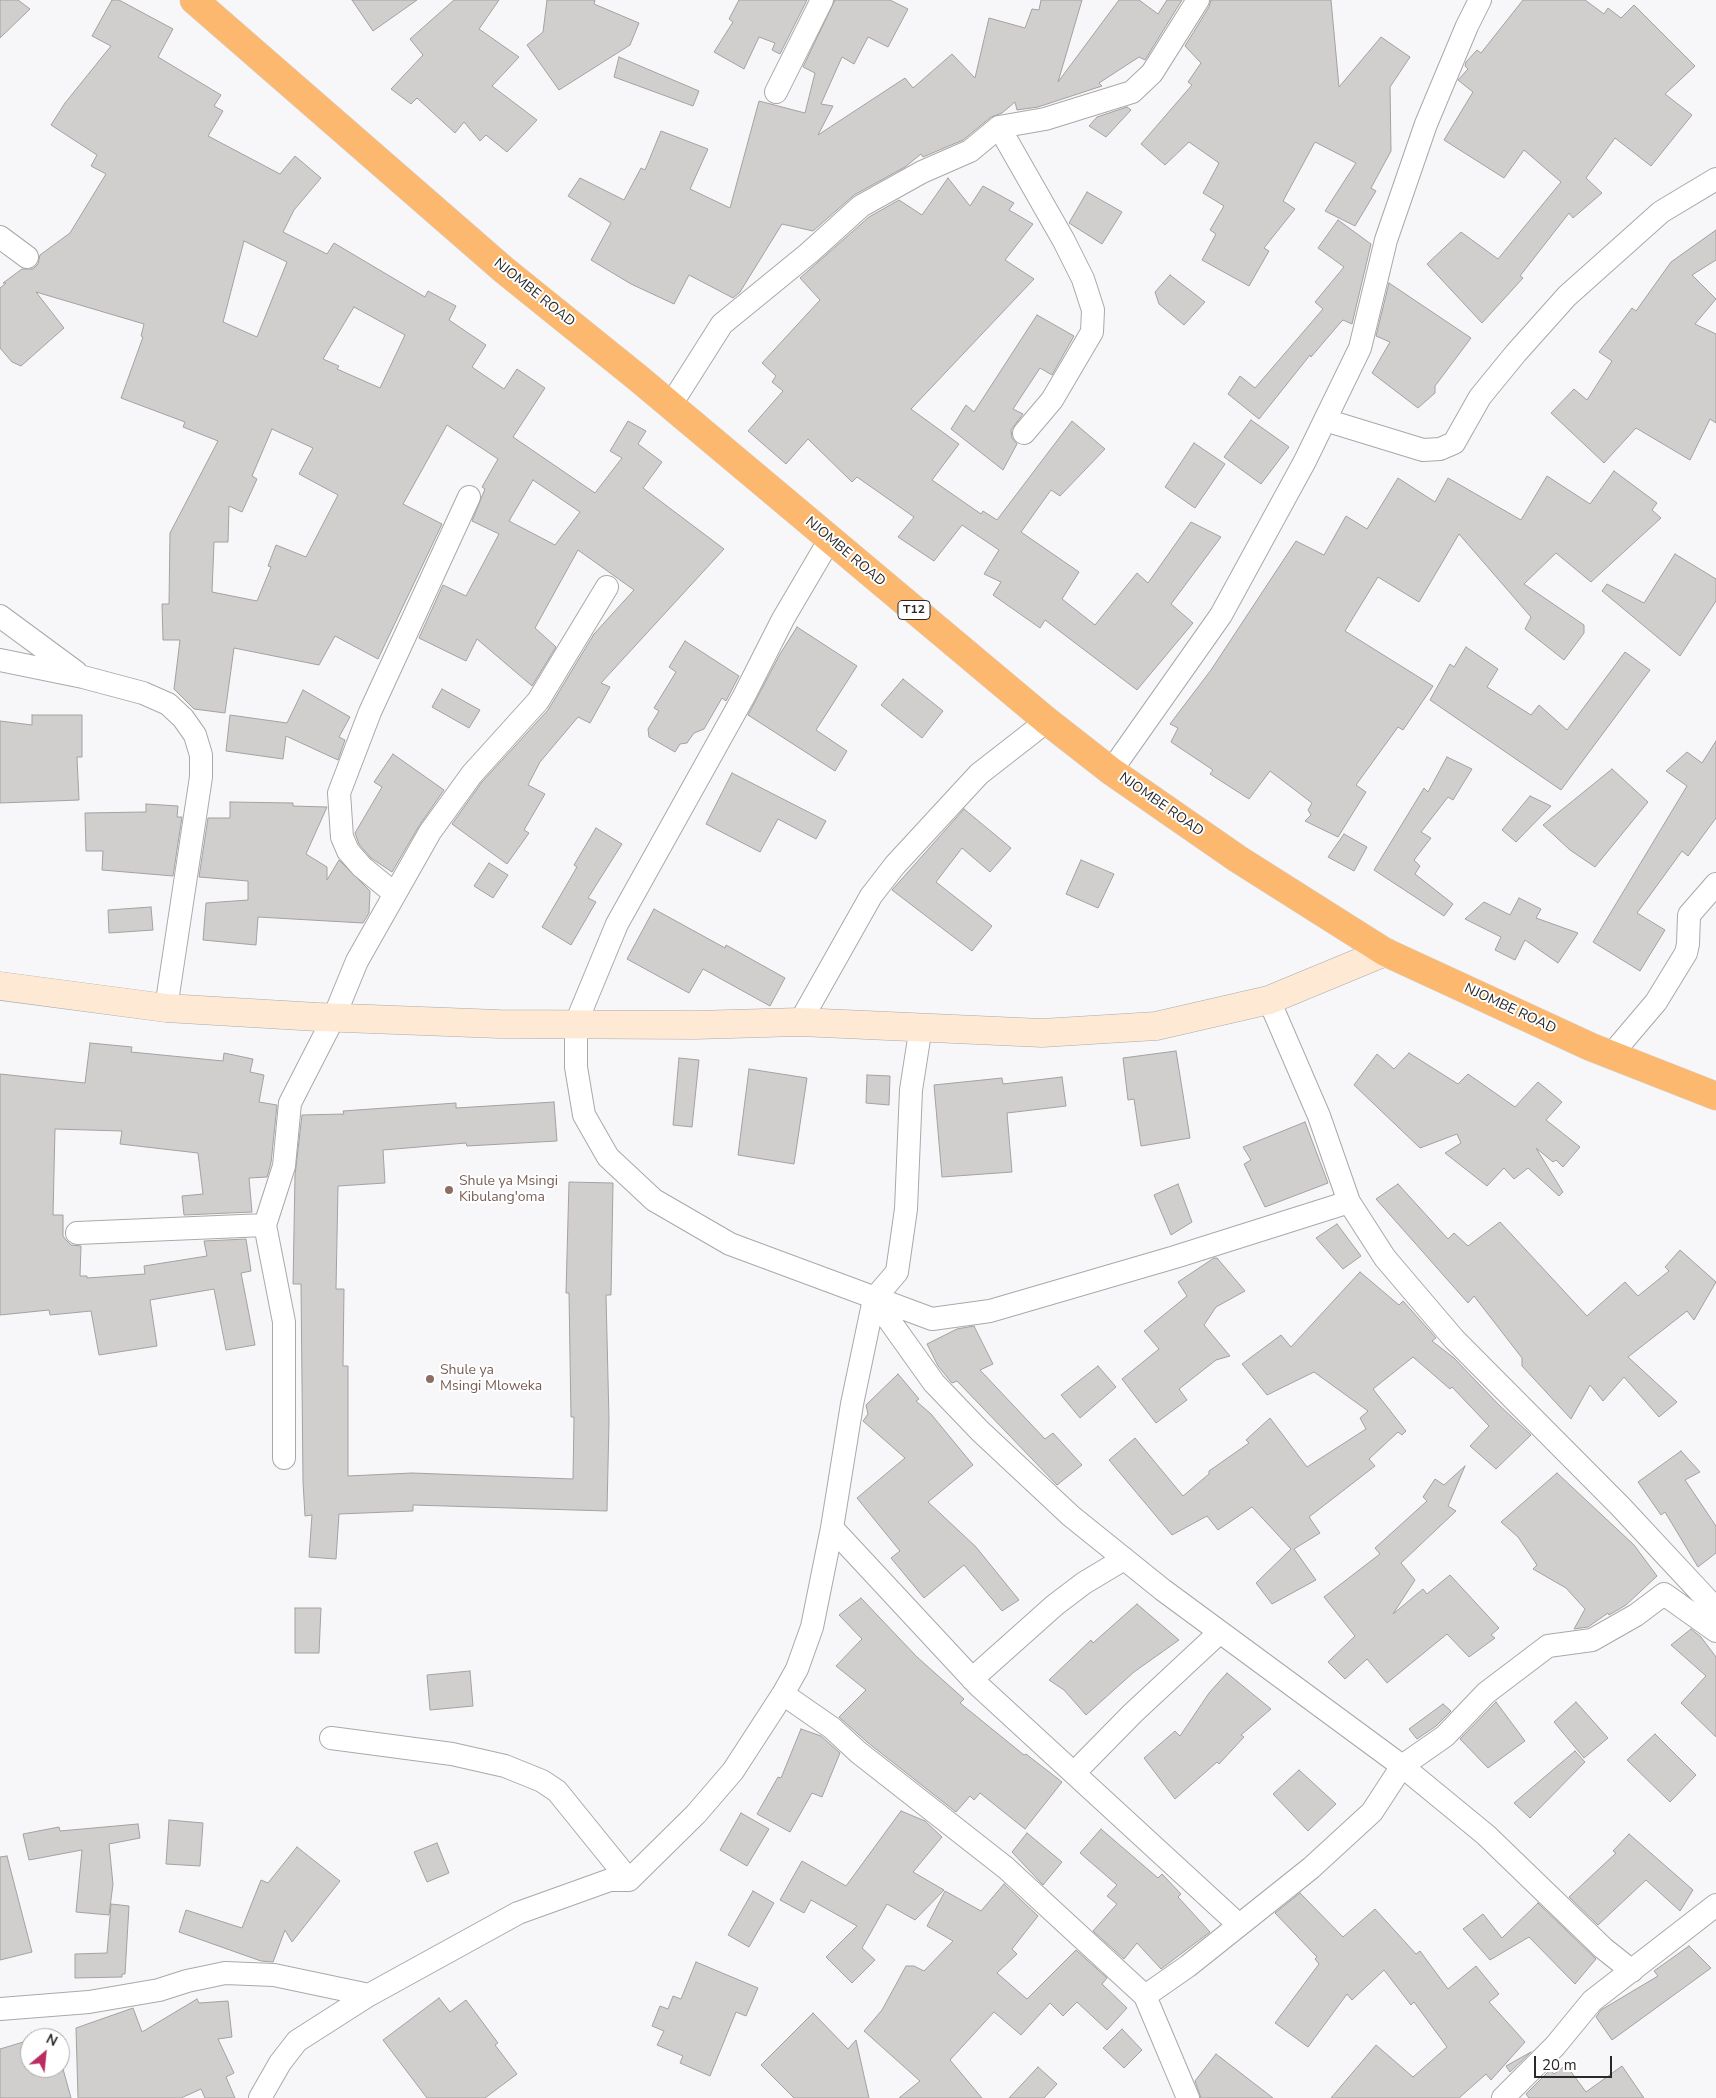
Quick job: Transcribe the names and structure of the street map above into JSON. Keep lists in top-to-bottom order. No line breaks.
{"streets":{"highway":["NJOMBE ROAD","T12"]},"places":["Shule ya Msingi Kibulang'oma","Shule ya Msingi Mloweka"],"scale_bar":"20 m","north":"top right"}
